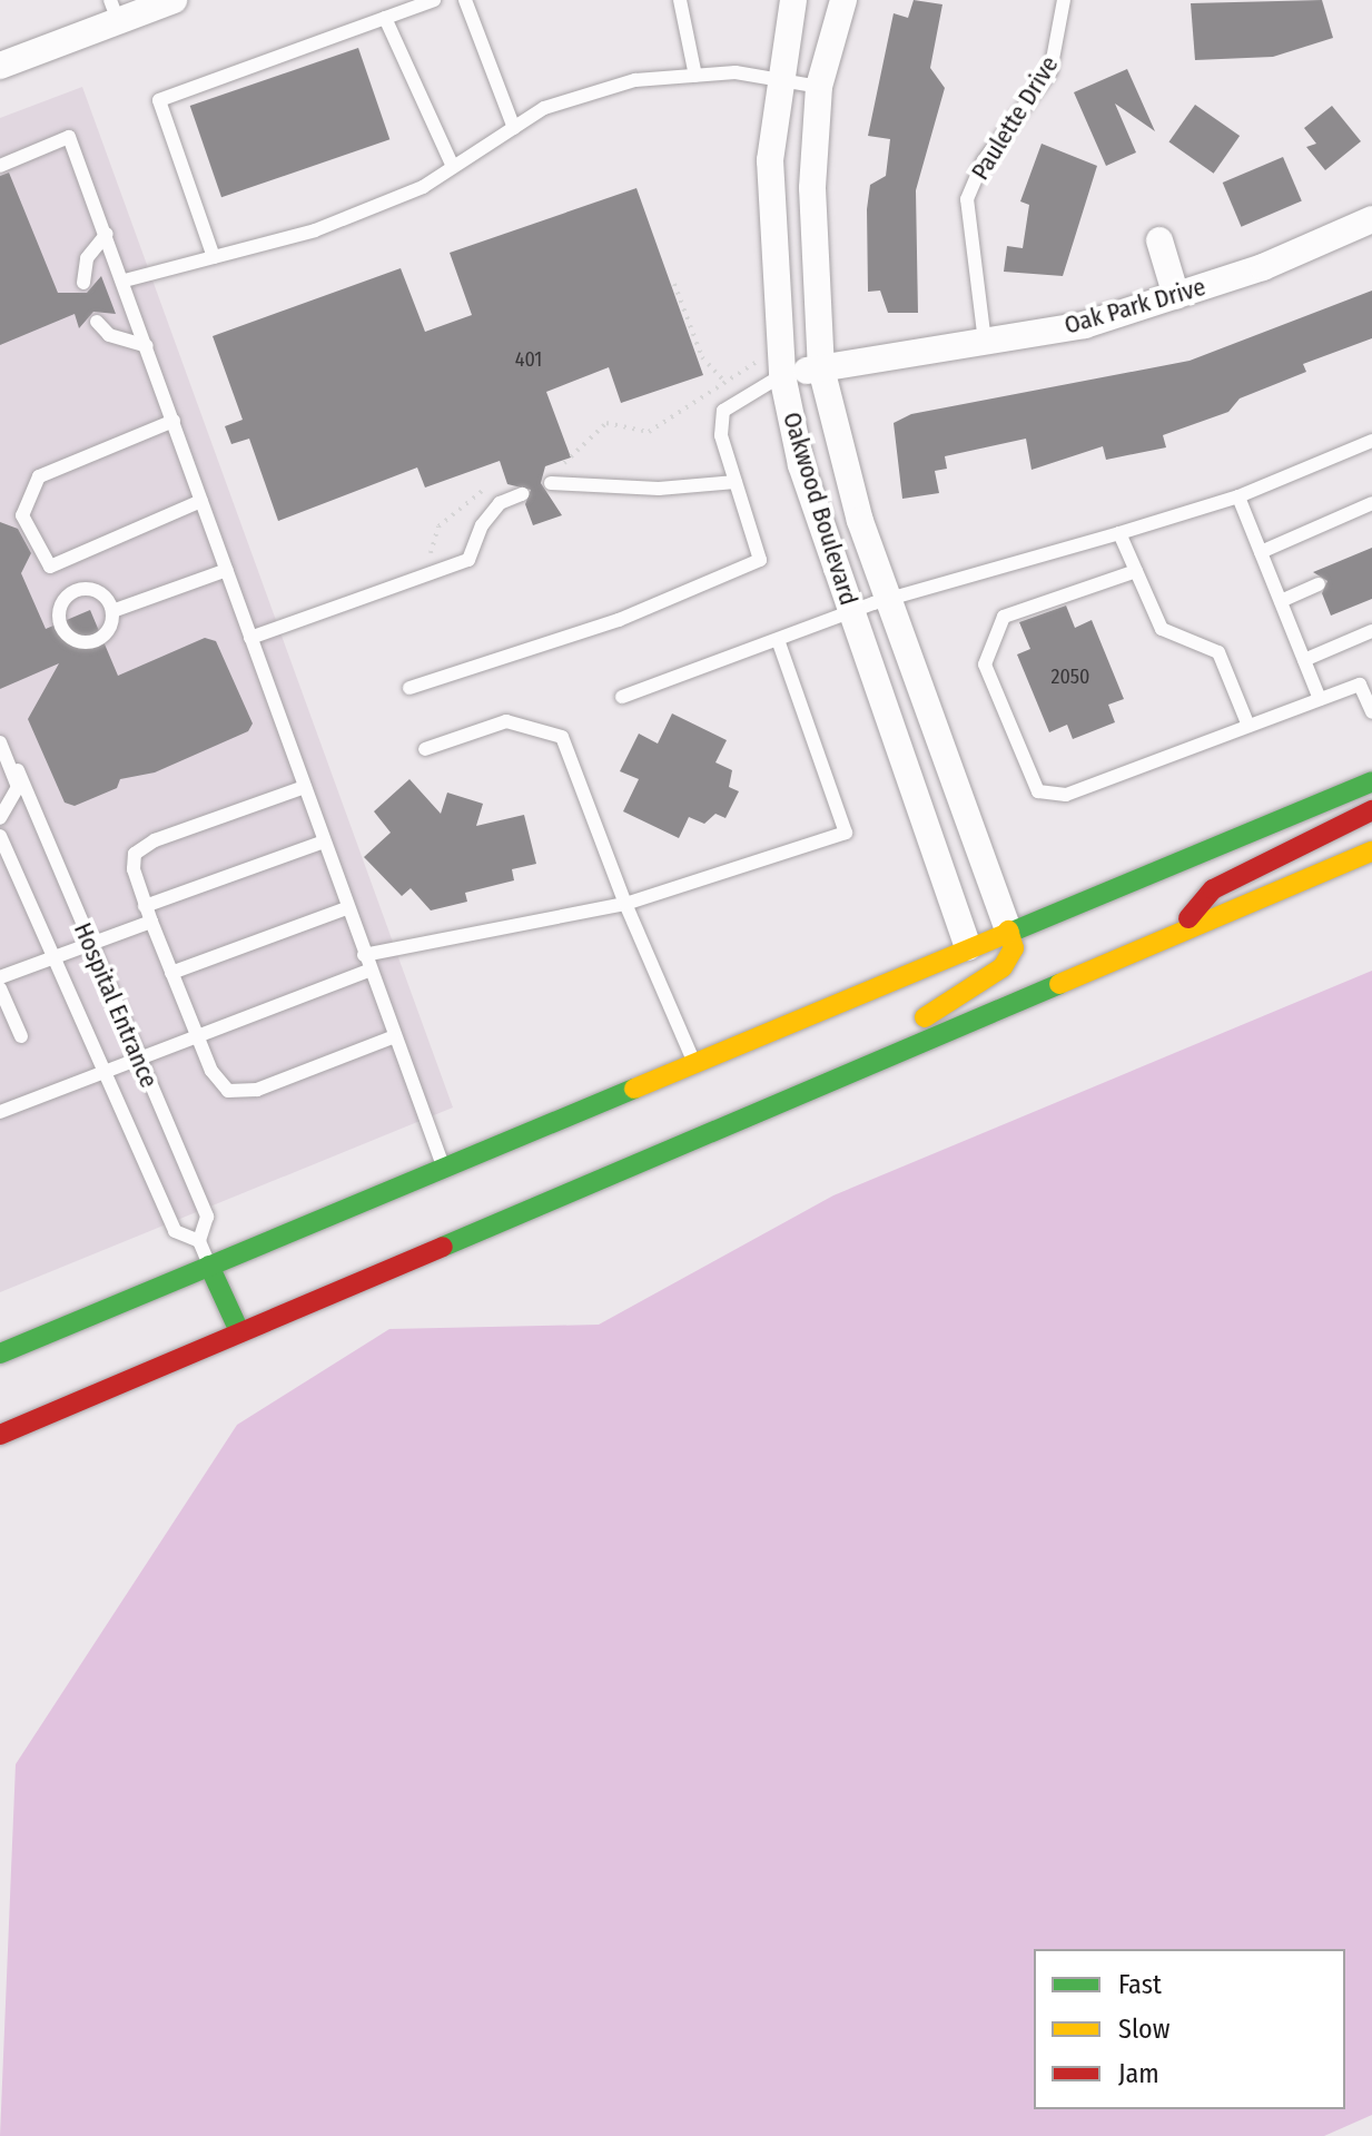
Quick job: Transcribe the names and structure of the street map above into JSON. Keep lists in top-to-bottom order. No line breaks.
{"streets":{"street":["Oak Park Drive","Oakwood Boulevard"],"lane":["Paulette Drive","Hospital Entrance"]},"crossings":[["Paulette Drive","Oak Park Drive"],["Oak Park Drive","Oakwood Boulevard"]],"house_numbers":["401","2050"],"legend":["Fast","Slow","Jam"]}
